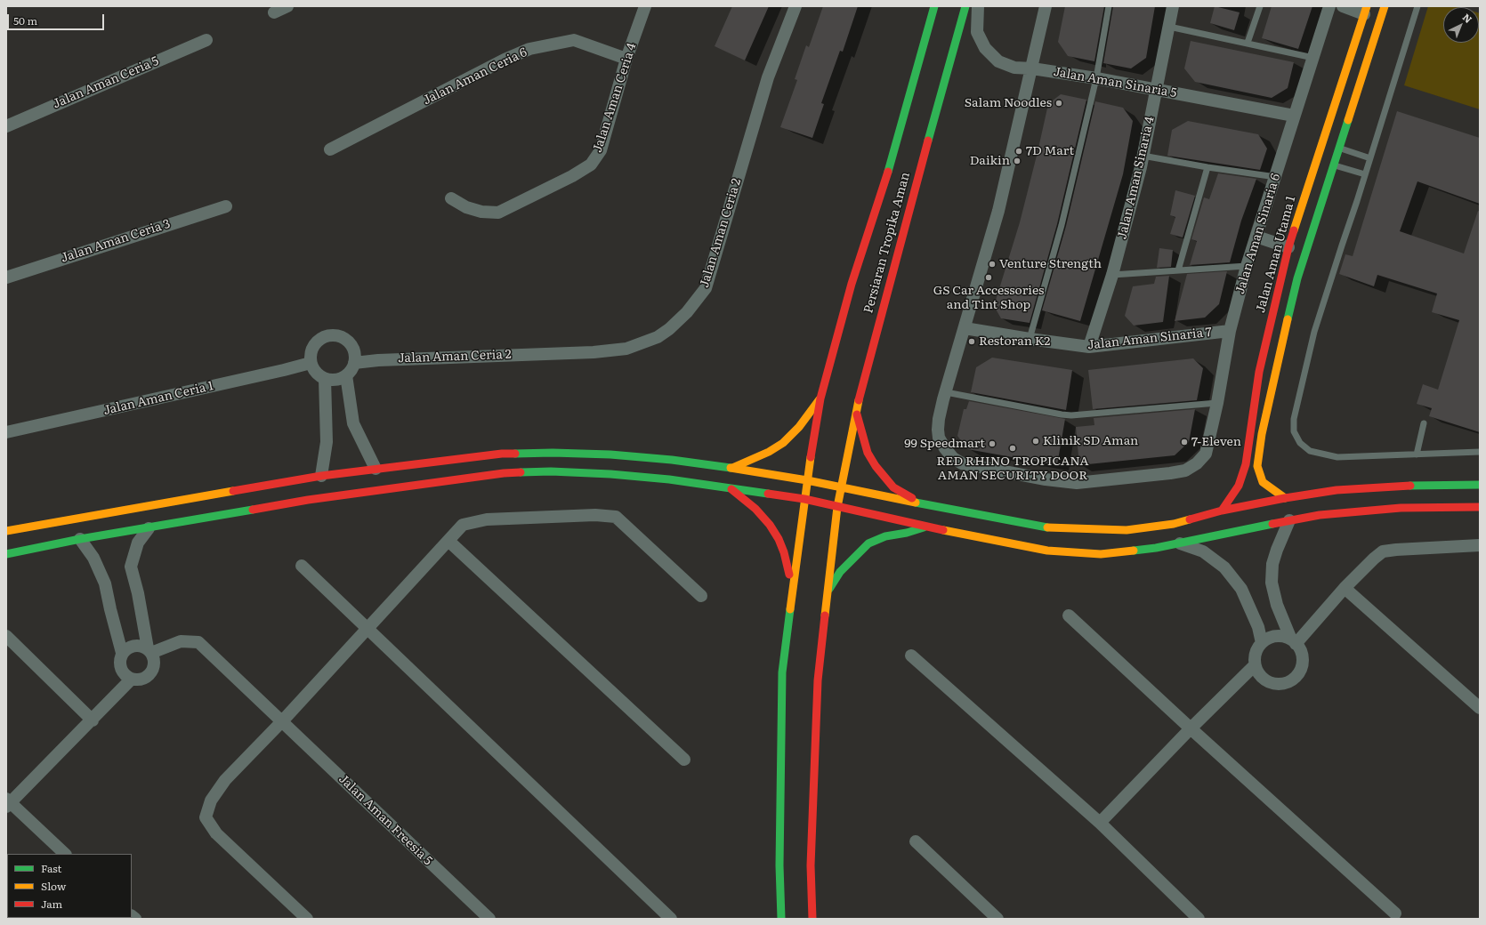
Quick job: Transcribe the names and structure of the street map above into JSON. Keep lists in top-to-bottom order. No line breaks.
{"streets":{"street":["Jalan Aman Ceria 6","Jalan Aman Ceria 5","Jalan Aman Sinaria 5","Jalan Aman Ceria 4","Jalan Aman Sinaria 4","Jalan Aman Ceria 2","Jalan Aman Sinaria 6","Jalan Aman Ceria 3","Persiaran Tropika Aman","Jalan Aman Utama 1","Jalan Aman Sinaria 7","Jalan Aman Ceria 1","Jalan Aman Freesia 5"]},"crossings":[["Jalan Aman Ceria 6","Jalan Aman Ceria 4"],["Jalan Aman Sinaria 5","Jalan Aman Sinaria 4"],["Jalan Aman Sinaria 5","Jalan Aman Sinaria 6"],["Jalan Aman Sinaria 4","Jalan Aman Sinaria 7"],["Jalan Aman Ceria 2","Jalan Aman Ceria 1"],["Jalan Aman Sinaria 6","Jalan Aman Sinaria 7"]],"places":["Salam Noodles","7D Mart","Daikin","Venture Strength","GS Car Accessories and Tint Shop","Restoran K2","Klinik SD Aman","7-Eleven","99 Speedmart","RED RHINO TROPICANA AMAN SECURITY DOOR"],"legend":["Fast","Slow","Jam"],"scale_bar":"50 m","north":"top right"}
